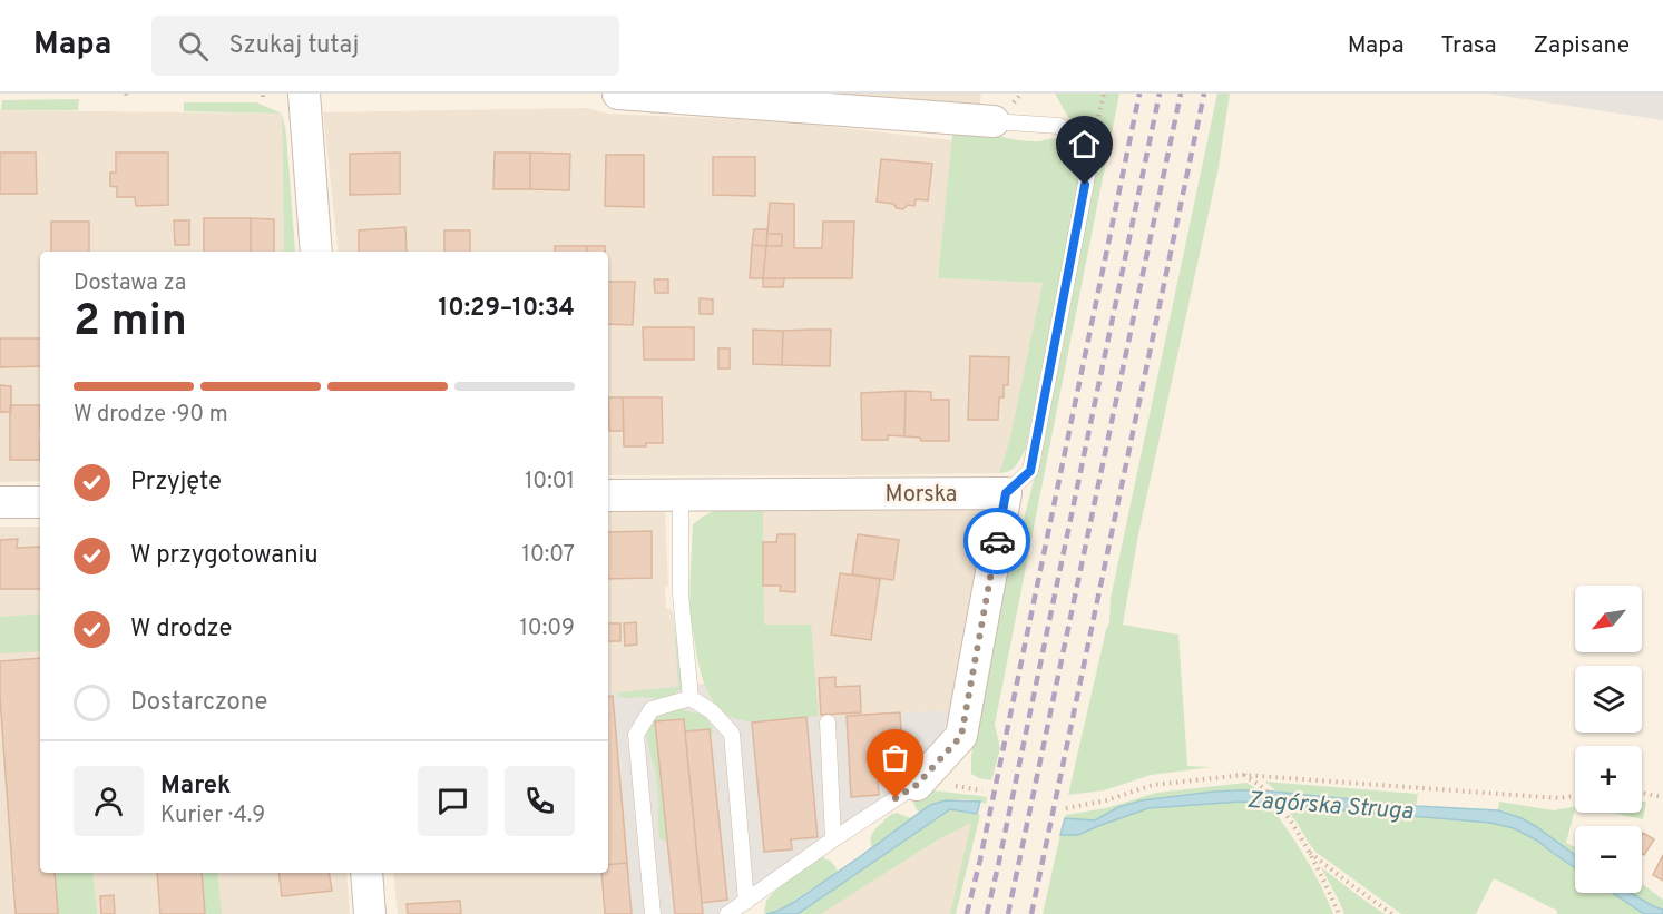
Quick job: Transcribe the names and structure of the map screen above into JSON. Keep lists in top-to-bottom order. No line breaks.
{"streets":{"street":["Morska"]},"water":["Zagórska Struga"],"north":"bottom left","page":{"header":"Mapa","search":"Szukaj tutaj","nav":["Mapa","Trasa","Zapisane"],"heading":["2 min","Dostawa za","10:29–10:34"],"panel":["Marek","Kurier · 4.9"],"bar":"W drodze · 90 m","list":[["Przyjęte","10:01"],["W przygotowaniu","10:07"],["W drodze","10:09"],"Dostarczone"],"map_buttons":["+","−"]}}
